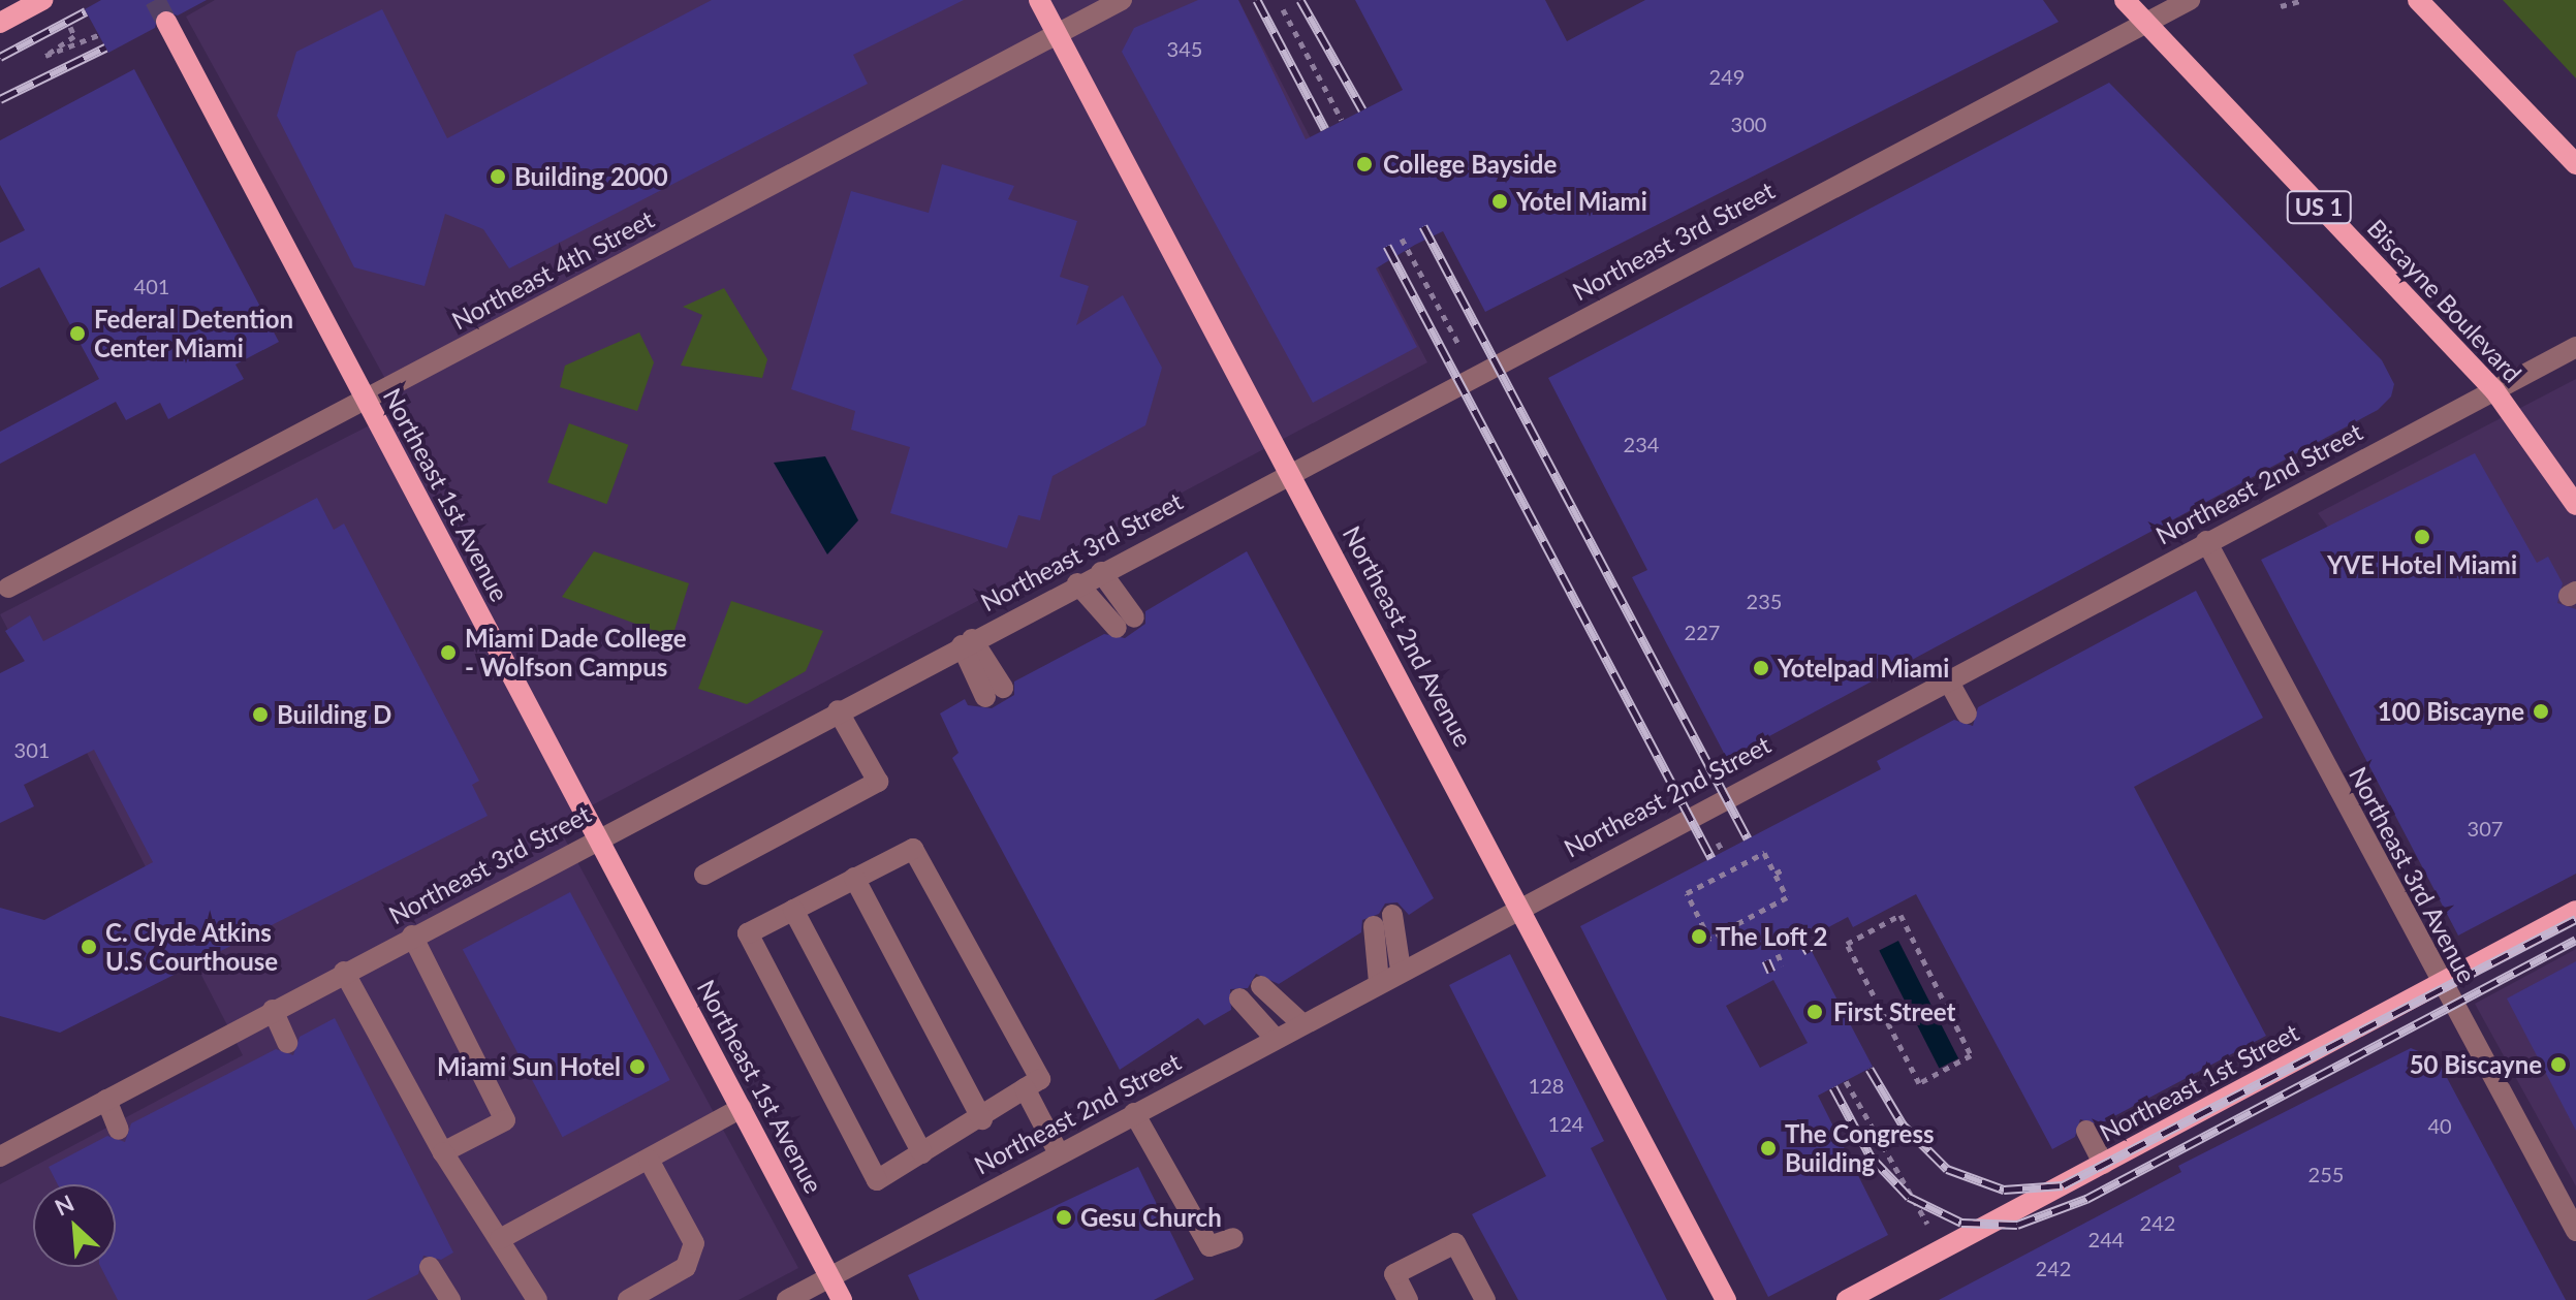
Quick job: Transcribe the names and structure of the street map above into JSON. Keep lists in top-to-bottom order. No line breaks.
{"streets":{"main road":["US 1","Biscayne Boulevard","Northeast 1st Avenue","Northeast 2nd Avenue","Northeast 1st Street"],"street":["Northeast 3rd Street","Northeast 4th Street","Northeast 2nd Street","Northeast 3rd Avenue"]},"crossings":[["Northeast 3rd Street","Biscayne Boulevard"],["Northeast 3rd Street","Northeast 1st Avenue"],["Northeast 3rd Street","Northeast 2nd Avenue"],["Northeast 4th Street","Northeast 1st Avenue"],["Northeast 4th Street","Northeast 2nd Avenue"],["Biscayne Boulevard","Northeast 2nd Street"],["Northeast 2nd Street","Northeast 1st Avenue"],["Northeast 2nd Street","Northeast 2nd Avenue"],["Northeast 2nd Street","Northeast 3rd Avenue"],["Northeast 3rd Avenue","Northeast 1st Street"]],"places":["College Bayside","Building 2000","Yotel Miami","Federal Detention Center Miami","YVE Hotel Miami","Miami Dade College - Wolfson Campus","Yotelpad Miami","100 Biscayne","Building D","The Loft 2","C. Clyde Atkins U.S Courthouse","First Street","50 Biscayne","Miami Sun Hotel","The Congress Building","Gesu Church"],"house_numbers":["345","249","300","401","234","235","227","301","307","128","124","40","255","242","244","242"],"north":"top left"}
